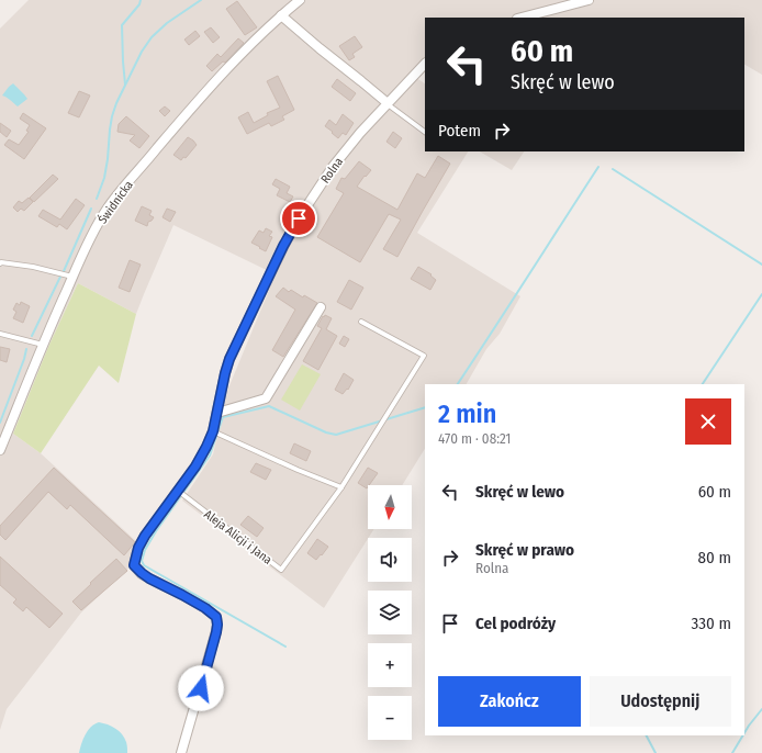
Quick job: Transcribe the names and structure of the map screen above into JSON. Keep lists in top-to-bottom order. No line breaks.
{"streets":{"street":["Rolna","Świdnicka"],"lane":["Aleja Alicji i Jana"]},"crossings":[["Rolna","Aleja Alicji i Jana"]],"north":"bottom","page":{"turn":["60 m","Skręć w lewo"],"then":"Potem","heading":["2 min","470 m · 08:21"],"list":[{"name":"Skręć w lewo","value":"60 m"},{"name":"Skręć w prawo","note":"Rolna","value":"80 m"},{"name":"Cel podróży","value":"330 m"}],"map_buttons":["+","−"],"buttons":["Zakończ","Udostępnij"]}}
